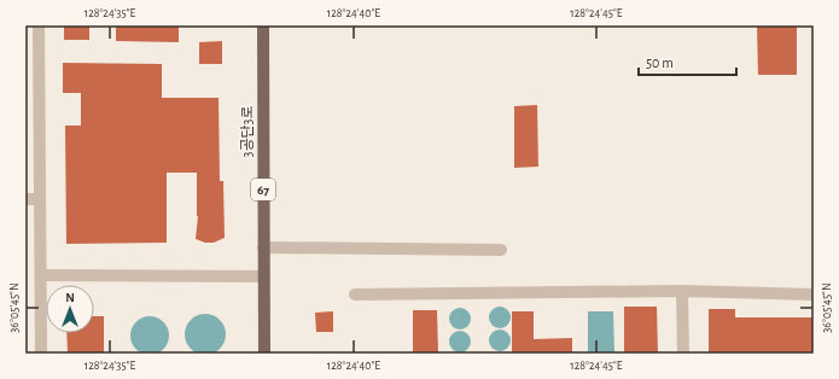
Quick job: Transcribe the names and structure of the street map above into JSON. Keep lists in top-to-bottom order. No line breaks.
{"streets":{"main road":["3공단3로","67"]},"scale_bar":"50 m","north":"top","coordinates":["128°24'35\"E","128°24'40\"E","128°24'45\"E","36°05'45\"N"]}
